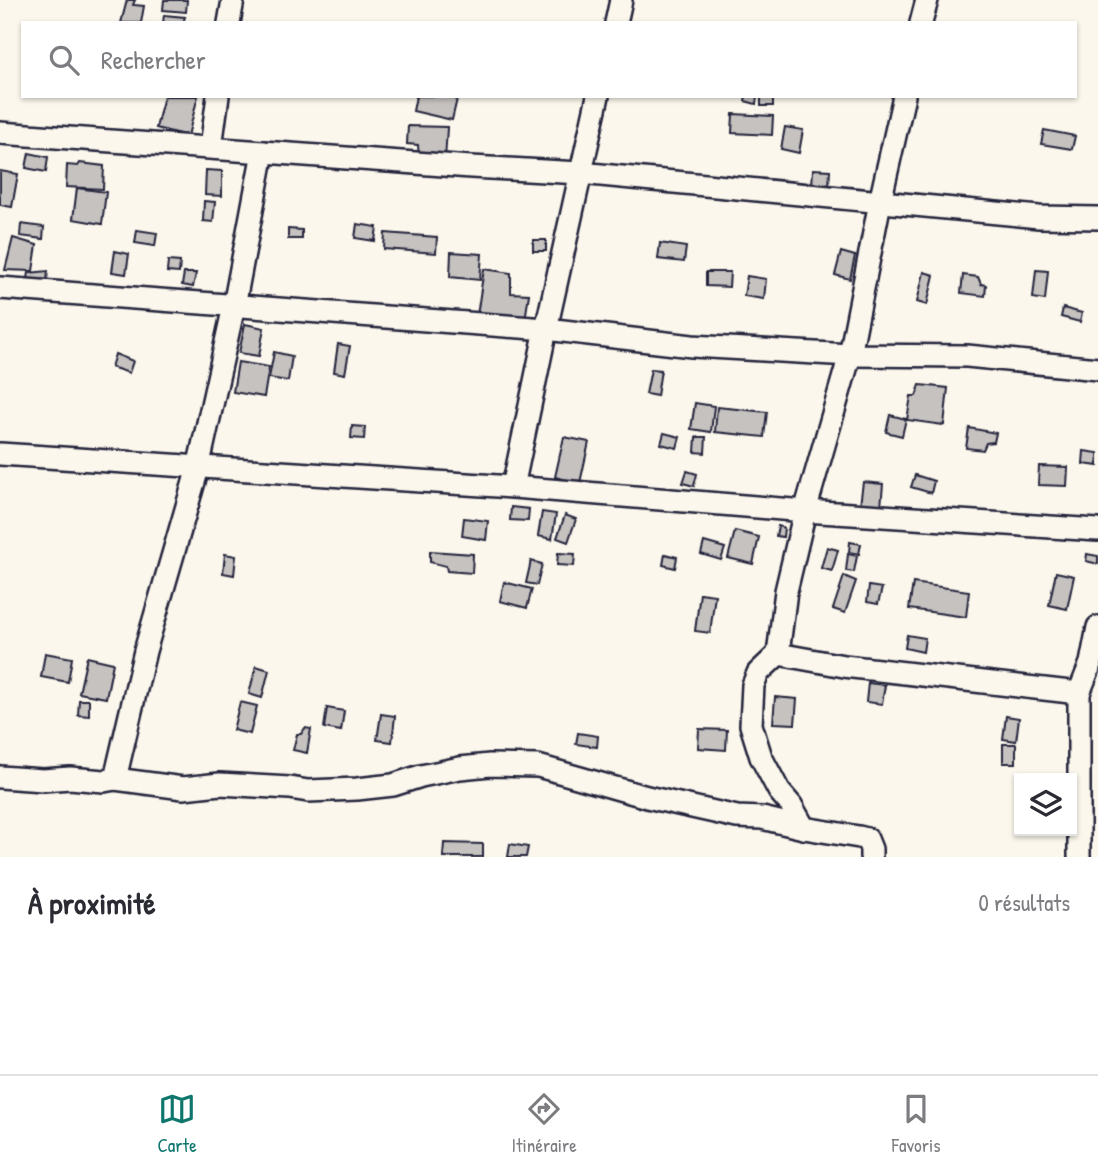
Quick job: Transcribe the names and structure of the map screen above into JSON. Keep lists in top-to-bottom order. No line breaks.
{"page":{"search":"Rechercher","heading":["À proximité","0 résultats"],"nav":["Carte","Itinéraire","Favoris"]}}
